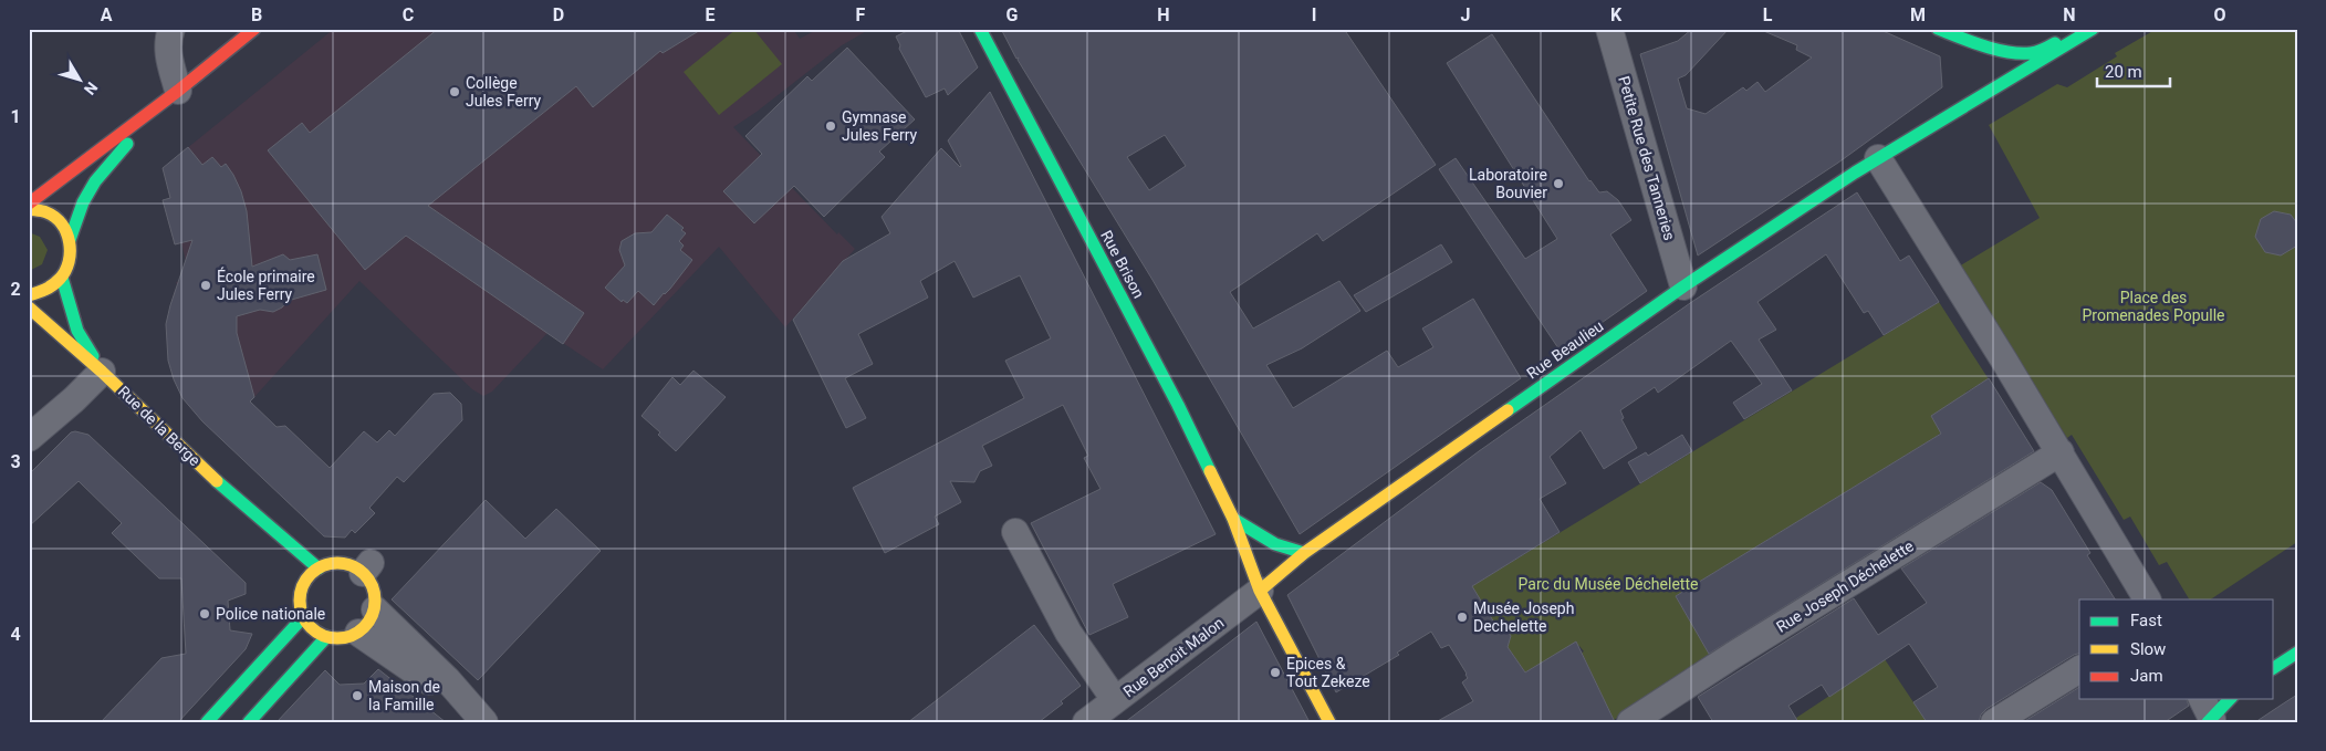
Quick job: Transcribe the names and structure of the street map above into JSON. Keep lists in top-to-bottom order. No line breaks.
{"streets":{"street":["Petite Rue des Tanneries","Rue Brison","Rue Beaulieu","Rue de la Berge","Rue Joseph Déchelette","Rue Benoit Malon"]},"crossings":[["Petite Rue des Tanneries","Rue Beaulieu"],["Rue Brison","Rue Beaulieu"],["Rue Brison","Rue Benoit Malon"],["Rue Beaulieu","Rue Benoit Malon"]],"parks":["Place des Promenades Populle","Parc du Musée Déchelette"],"places":["Collège Jules Ferry","Gymnase Jules Ferry","Laboratoire Bouvier","École primaire Jules Ferry","Police nationale","Musée Joseph Dechelette","Epices & Tout Zekeze","Maison de la Famille"],"legend":["Fast","Slow","Jam"],"scale_bar":"20 m","north":"bottom right","grid":{"columns":["A","B","C","D","E","F","G","H","I","J","K","L","M","N","O"],"rows":["1","2","3","4"]}}
